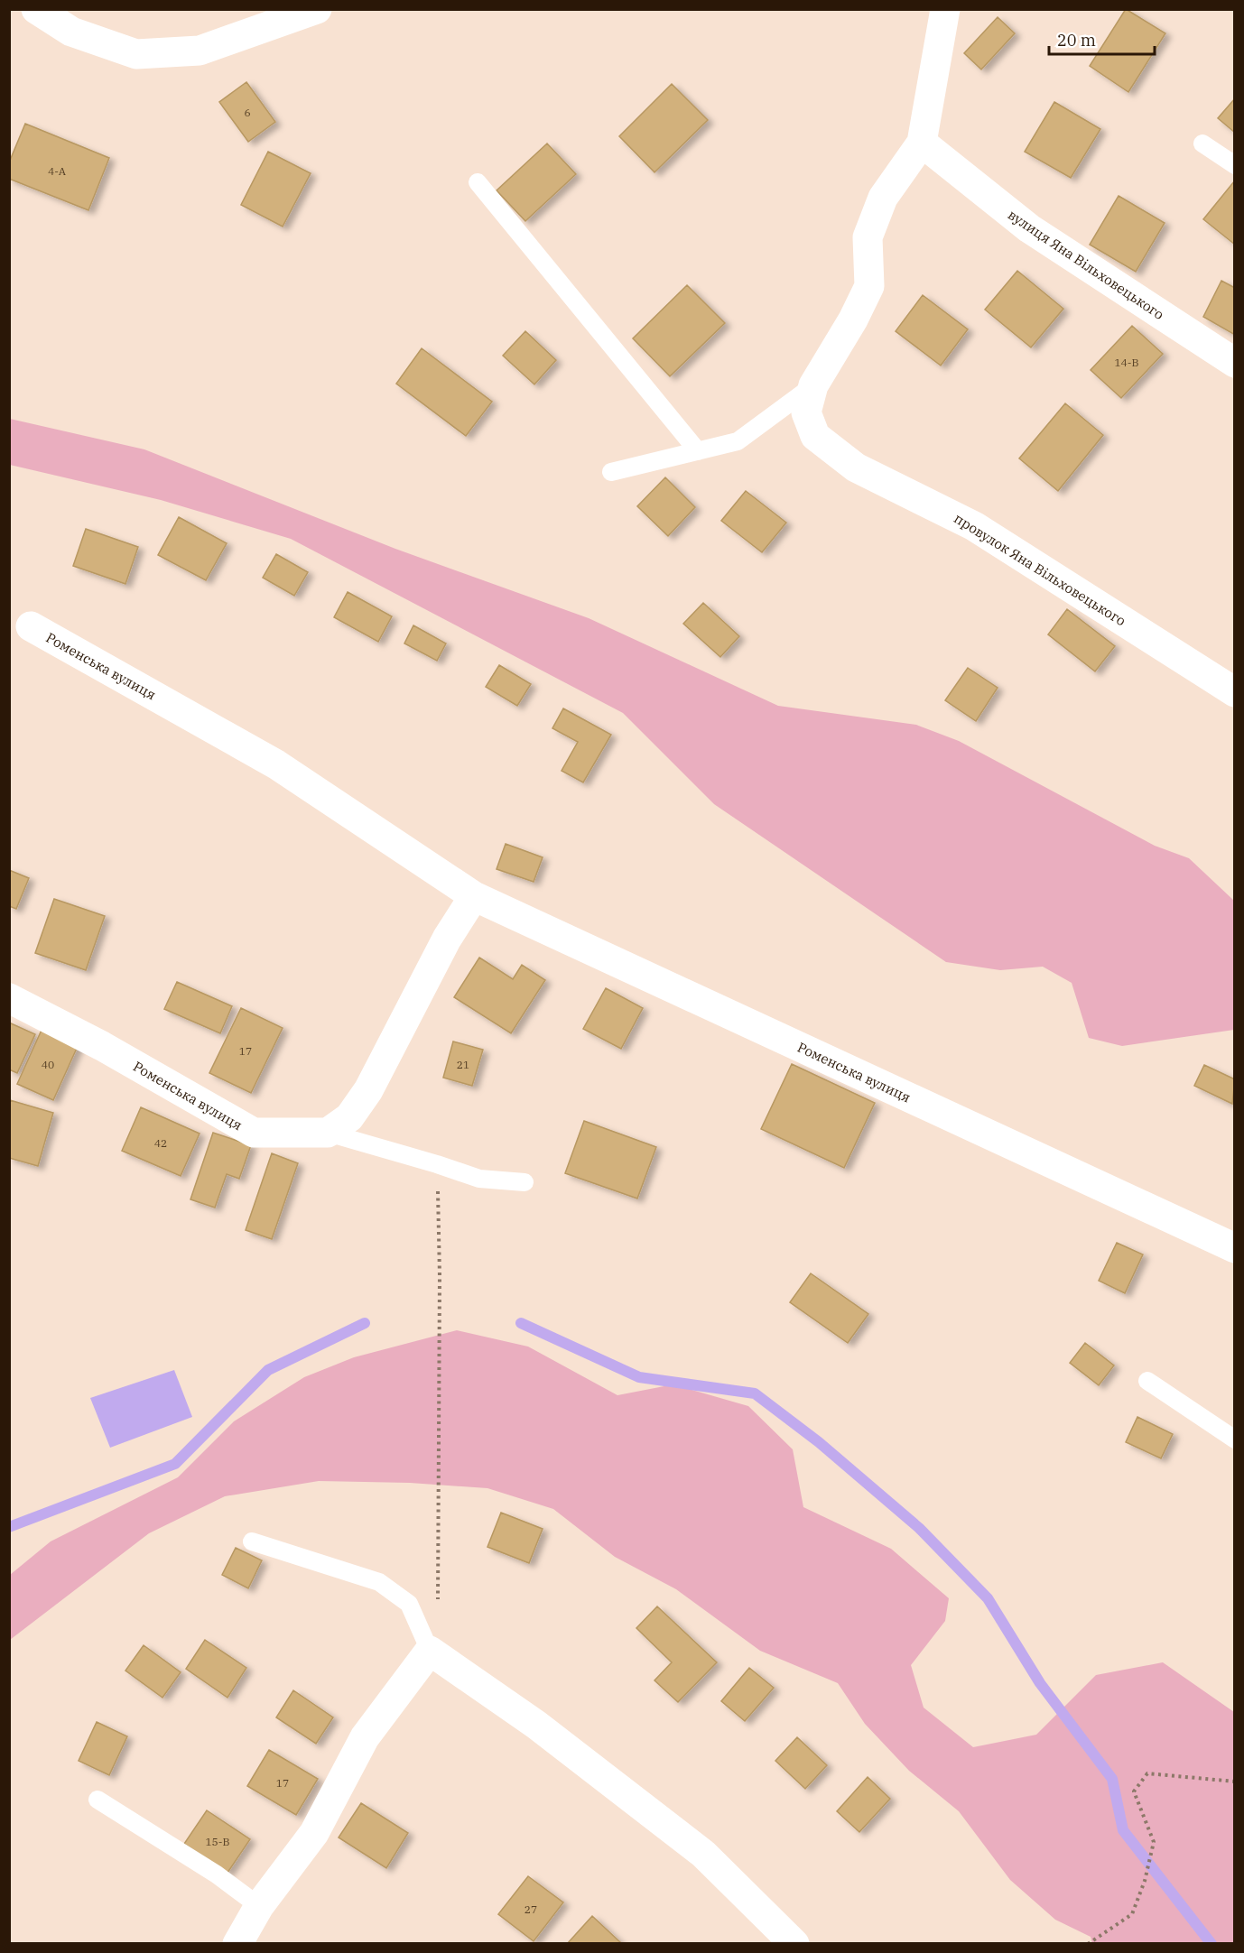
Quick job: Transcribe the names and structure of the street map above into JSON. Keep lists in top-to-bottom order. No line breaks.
{"streets":{"street":["вулиця Яна Вільховецького","провулок Яна Вільховецького","Роменська вулиця"]},"crossings":[["вулиця Яна Вільховецького","провулок Яна Вільховецького"]],"house_numbers":["6","4-А","14-В","17","40","21","42","17","15-В","27"],"scale_bar":"20 m"}
